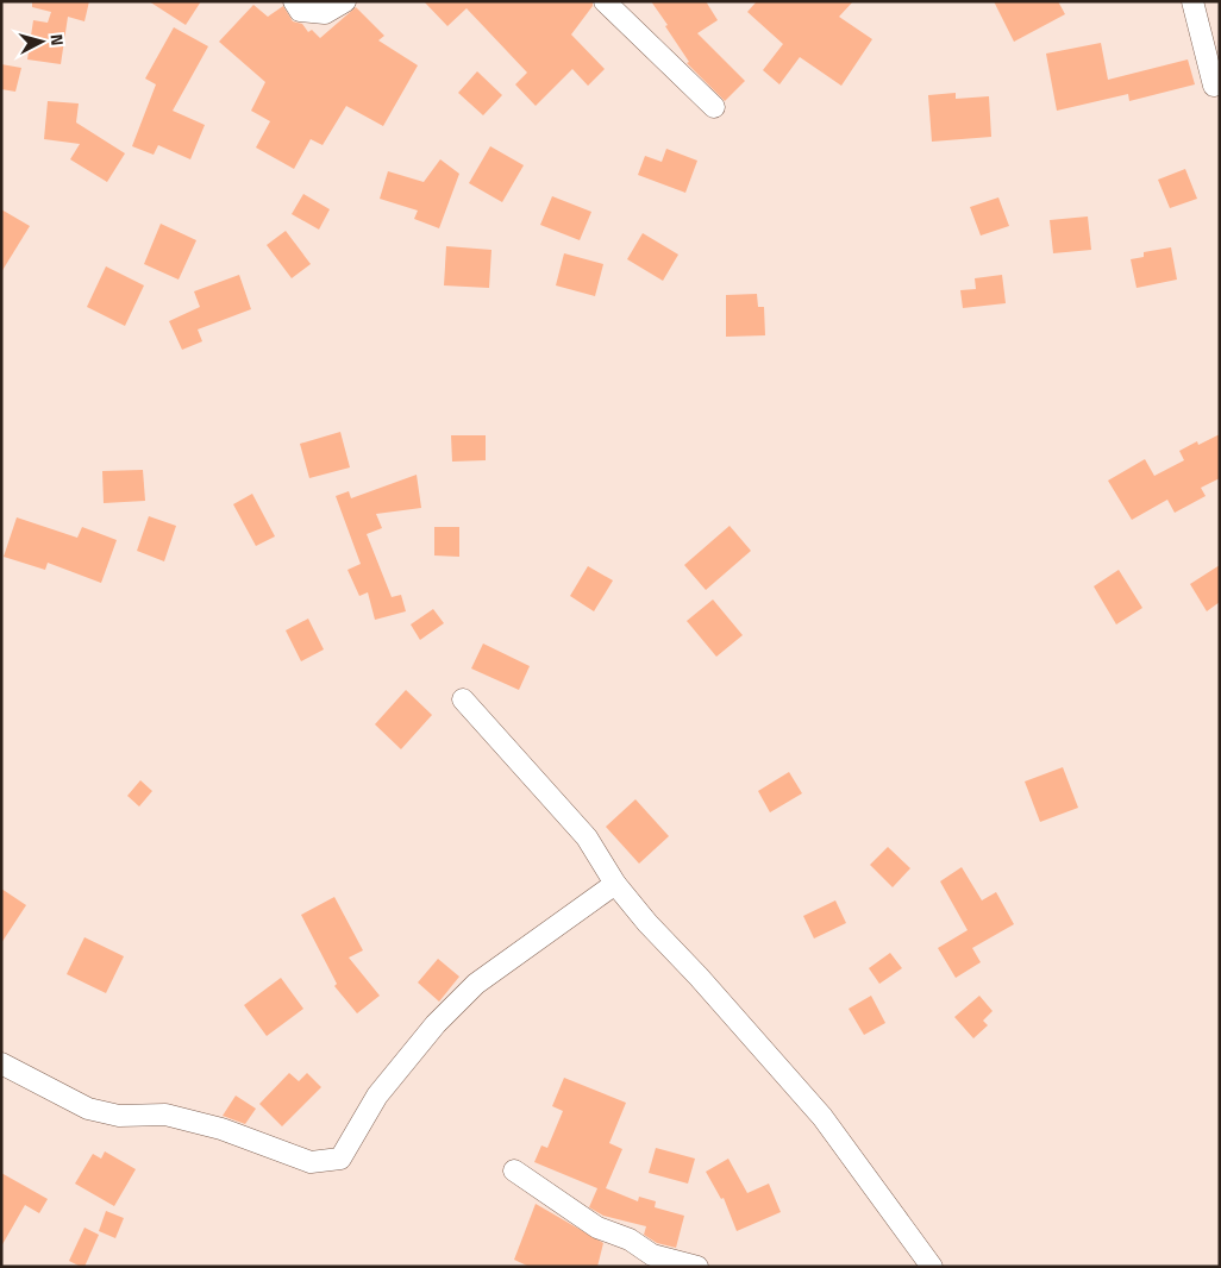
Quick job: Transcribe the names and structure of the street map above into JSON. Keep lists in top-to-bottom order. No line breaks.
{"north":"right"}
